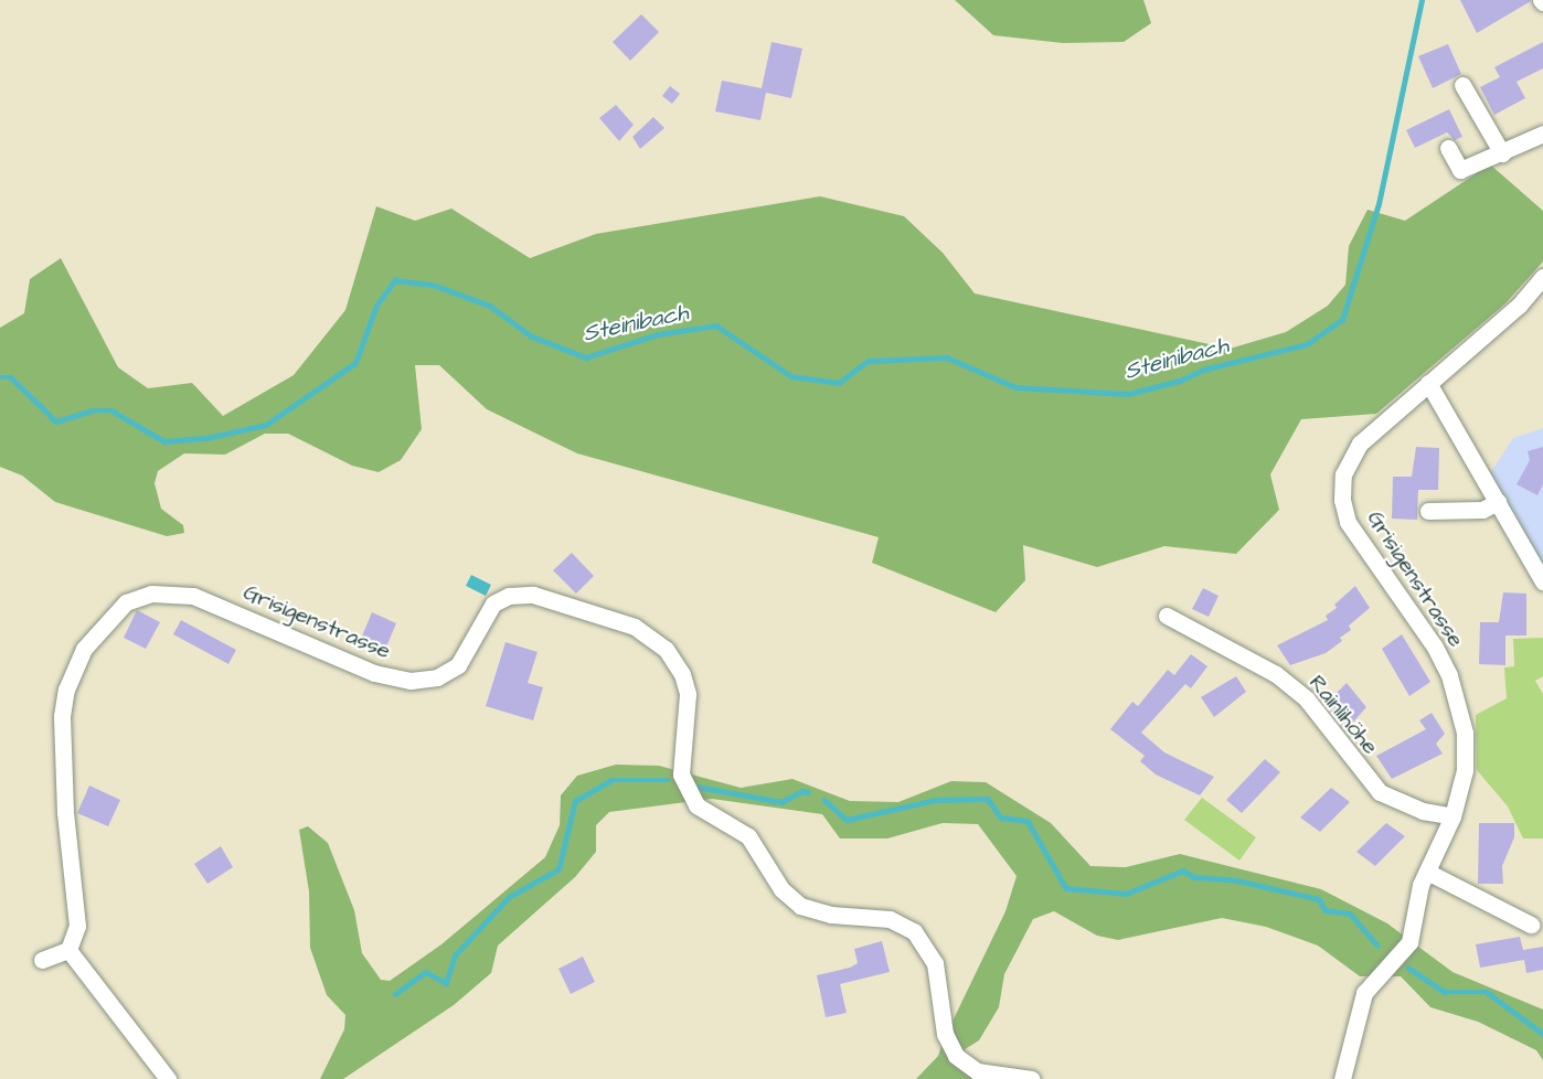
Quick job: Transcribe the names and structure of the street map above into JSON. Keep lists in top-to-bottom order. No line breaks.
{"streets":{"street":["Grisigenstrasse","Rainlihöhe"]},"crossings":[["Grisigenstrasse","Rainlihöhe"]],"water":["Steinibach"]}
